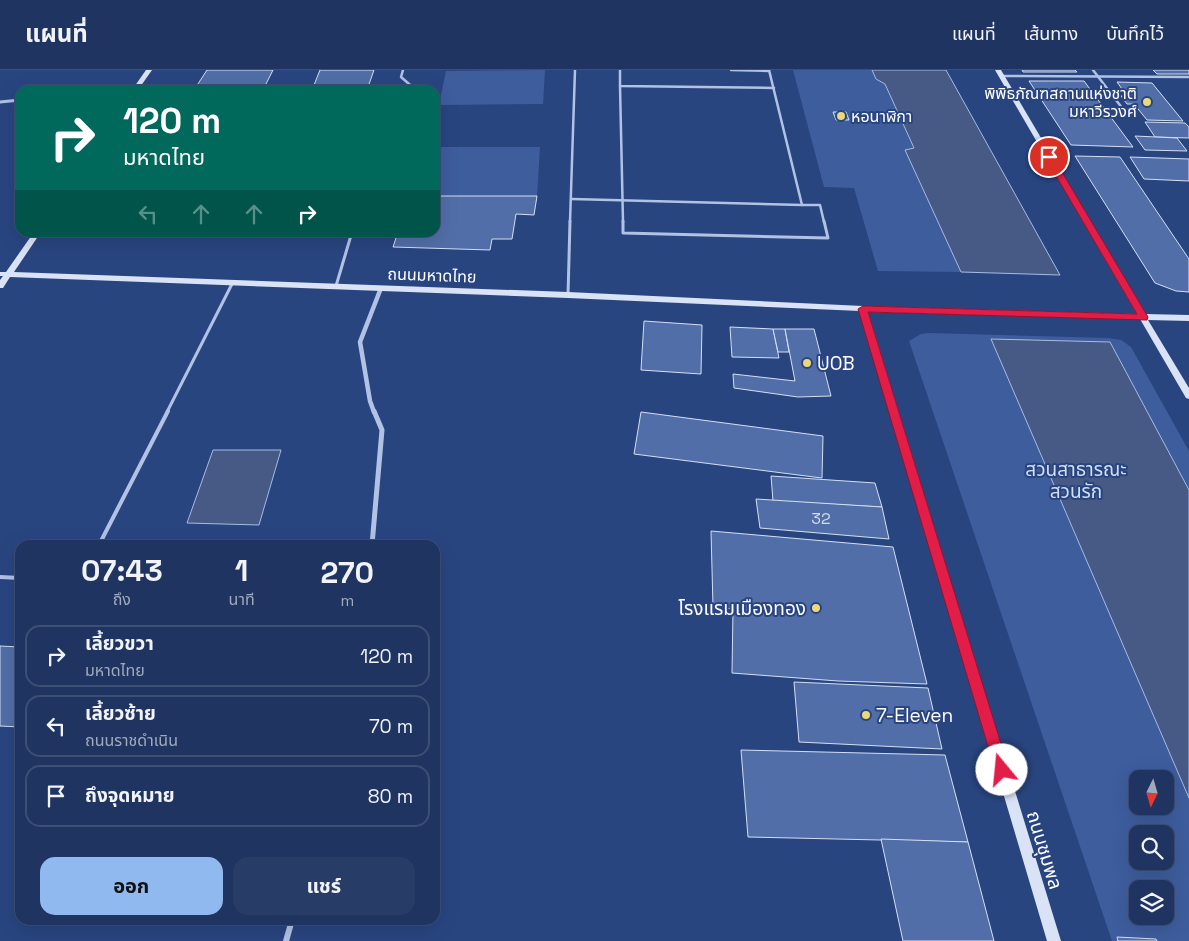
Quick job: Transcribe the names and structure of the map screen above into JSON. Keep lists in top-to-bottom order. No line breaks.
{"streets":{"main road":["ถนนมหาดไทย","ถนนชุมพล"]},"crossings":[["ถนนมหาดไทย","ถนนชุมพล"]],"parks":["สวนสาธารณะ สวนรัก"],"places":["พิพิธภัณฑสถานแห่งชาติ มหาวีรวงศ์","หอนาฬิกา","UOB","โรงแรมเมืองทอง","7-Eleven"],"house_numbers":["32"],"north":"bottom","page":{"header":"แผนที่","nav":["แผนที่","เส้นทาง","บันทึกไว้"],"turn":["120 m","มหาดไทย"],"eta":["07:43","ถึง","1","นาที","270","m"],"list":[{"name":"เลี้ยวขวา","note":"มหาดไทย","value":"120 m"},{"name":"เลี้ยวซ้าย","note":"ถนนราชดำเนิน","value":"70 m"},{"name":"ถึงจุดหมาย","value":"80 m"}],"buttons":["ออก","แชร์"]}}
